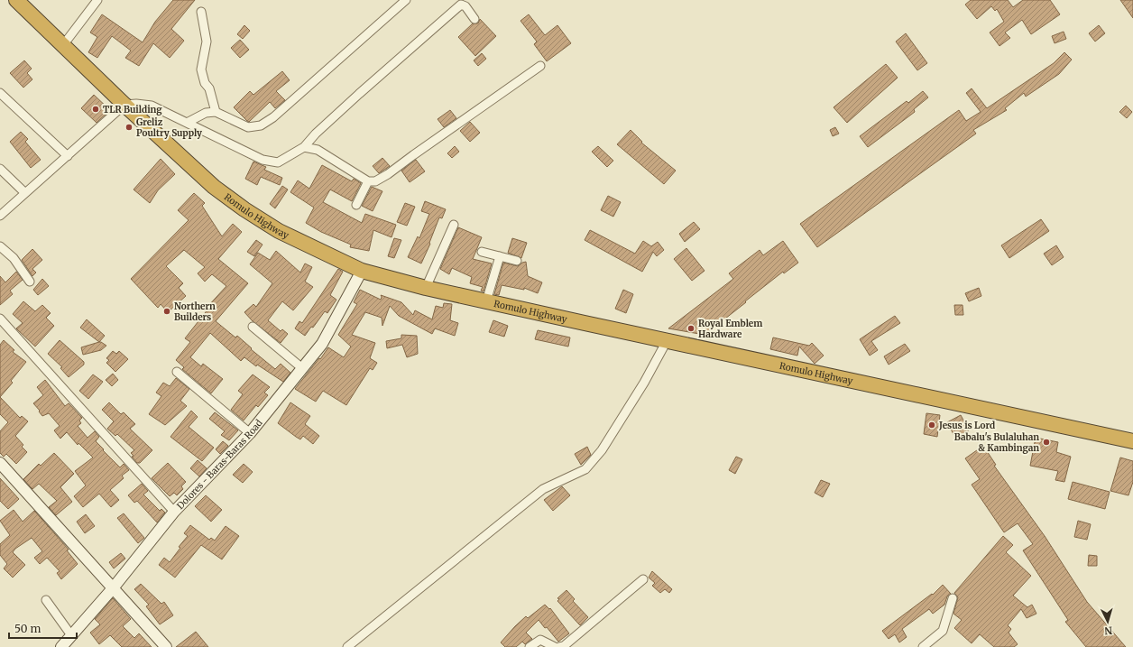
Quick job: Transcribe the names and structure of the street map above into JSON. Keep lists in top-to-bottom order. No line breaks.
{"streets":{"highway":["Romulo Highway"],"street":["Dolores - Baras-Baras Road"]},"crossings":[["Romulo Highway","Dolores - Baras-Baras Road"]],"places":["TLR Building","Greliz Poultry Supply","Northern Builders","Royal Emblem Hardware","Jesus is Lord","Babalu's Bulaluhan & Kambingan"],"scale_bar":"50 m","north":"bottom"}
